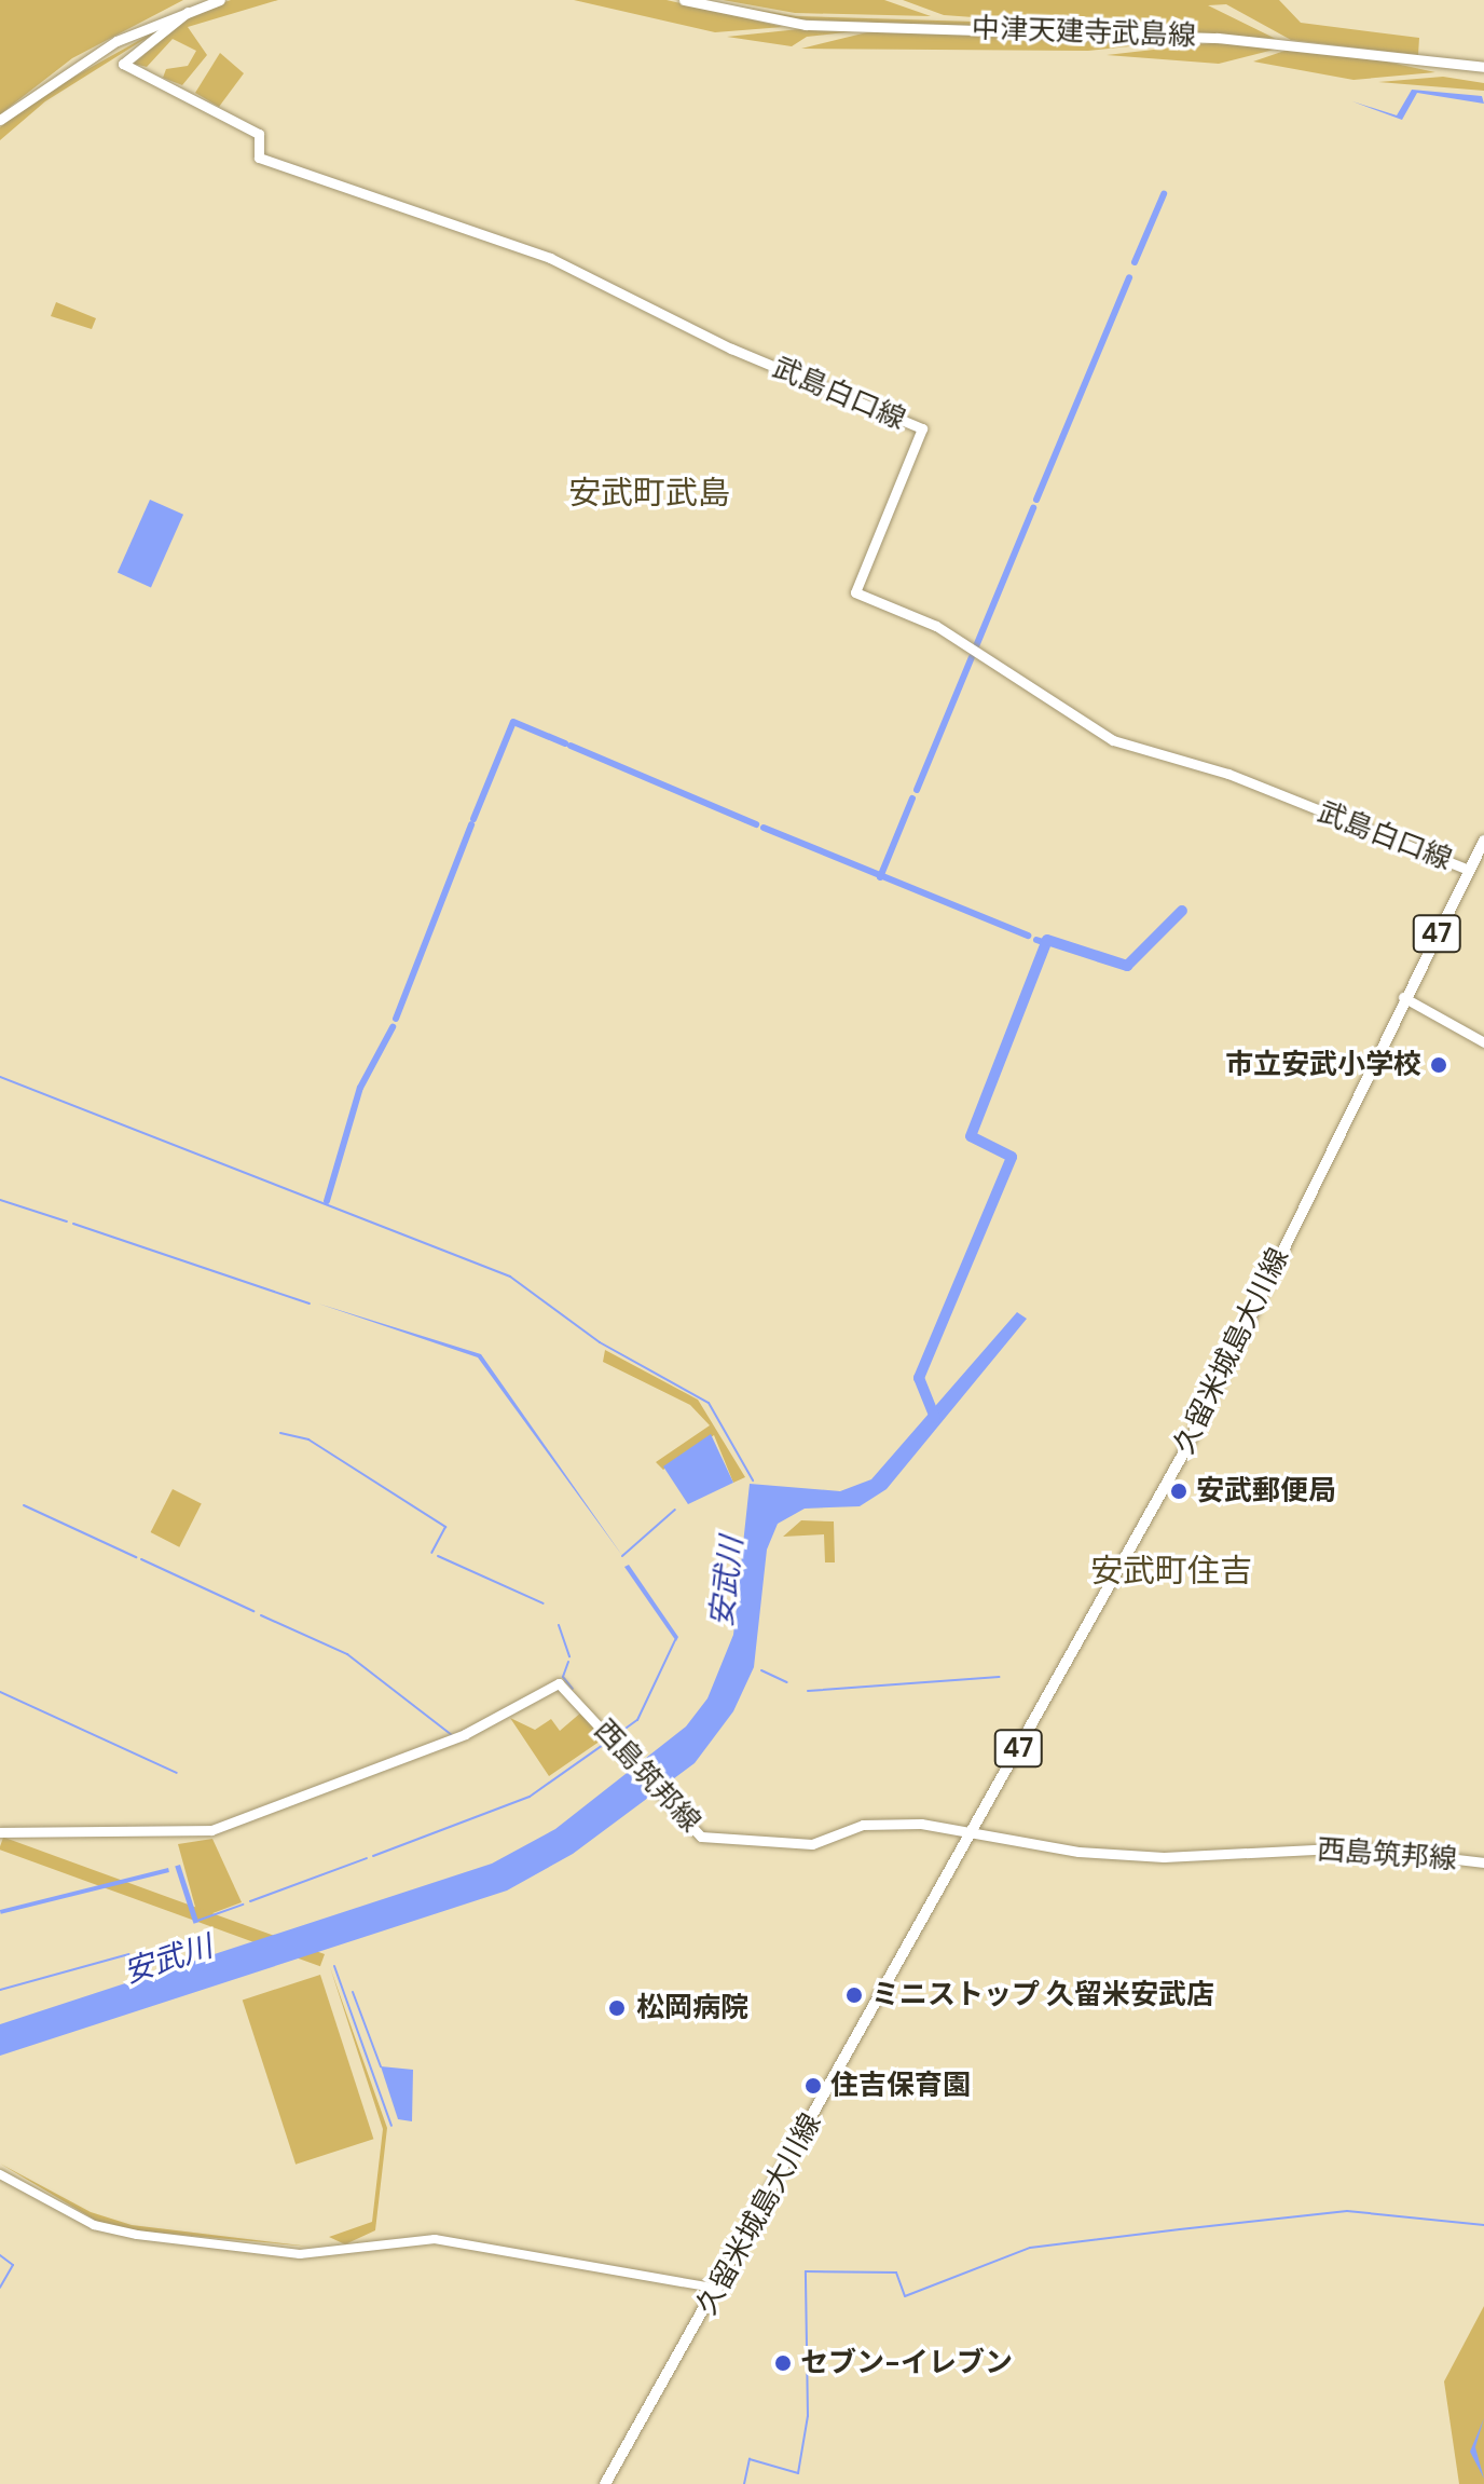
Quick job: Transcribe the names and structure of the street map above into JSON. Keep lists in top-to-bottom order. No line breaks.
{"streets":{"main road":["中津天建寺武島線","武島白口線","47","久留米城島大川線","西島筑邦線"]},"crossings":[["武島白口線","久留米城島大川線"],["久留米城島大川線","西島筑邦線"]],"districts":["安武町武島","安武町住吉"],"water":["安武川"],"places":["市立安武小学校","安武郵便局","ミニストップ 久留米安武店","松岡病院","住吉保育園","セブン-イレブン"]}
